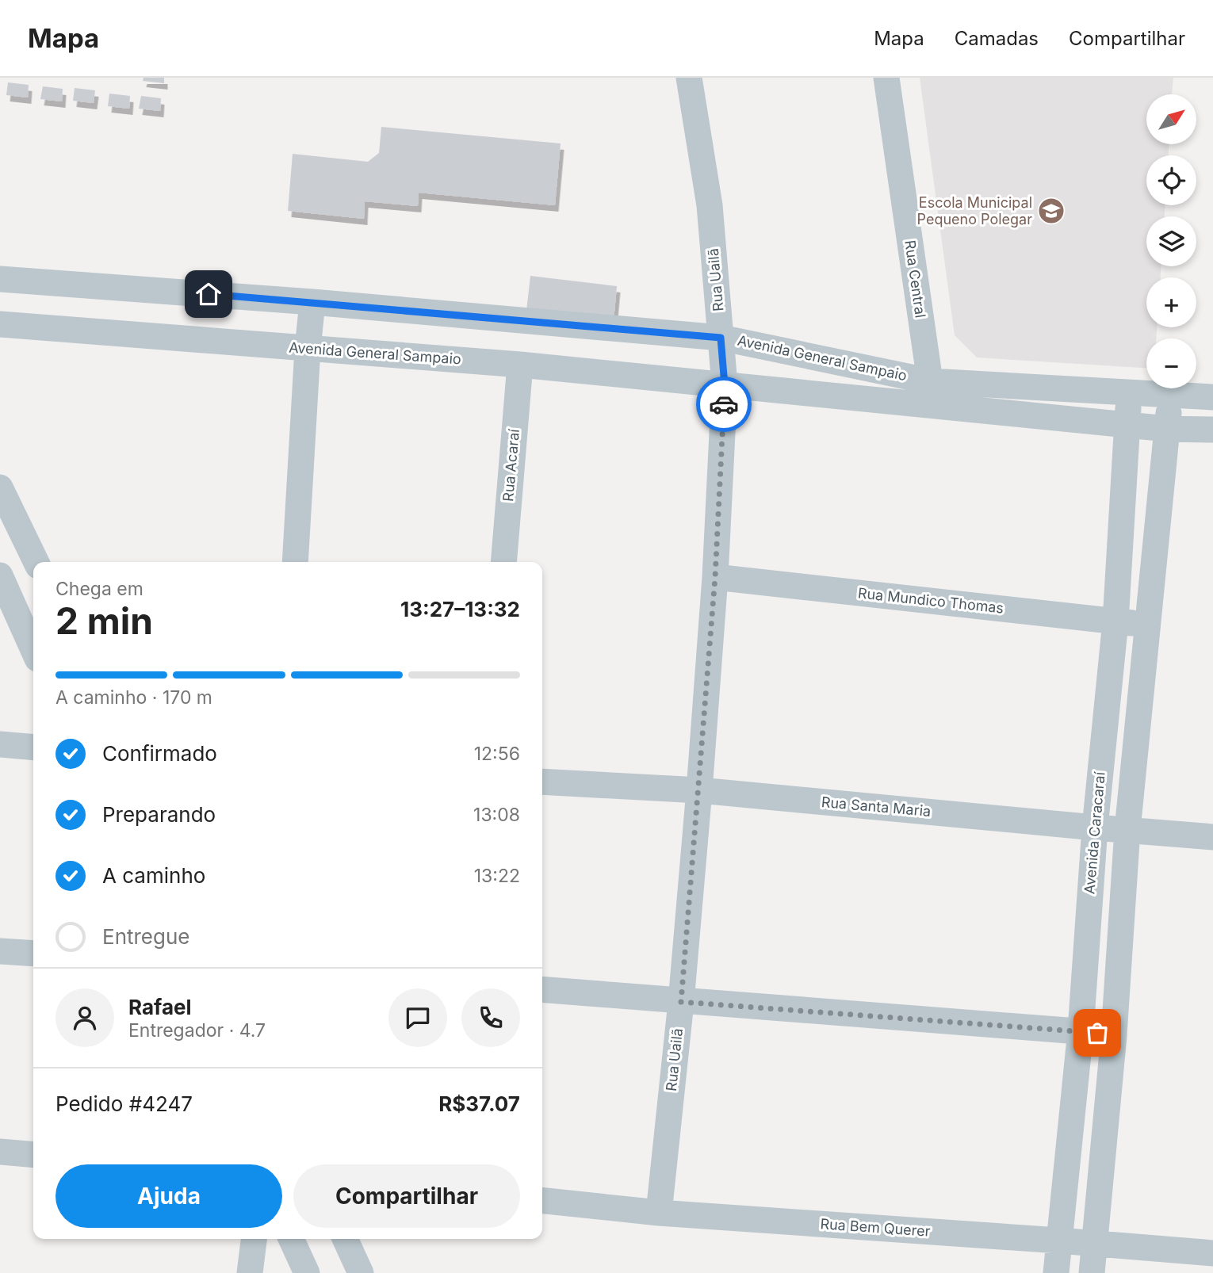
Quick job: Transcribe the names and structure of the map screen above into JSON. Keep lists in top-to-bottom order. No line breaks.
{"streets":{"street":["Rua Central","Rua Uailã","Avenida General Sampaio","Rua Acaraí","Rua Mundico Thomas","Rua Santa Maria","Avenida Caracaraí","Rua Bem Querer"]},"crossings":[["Rua Central","Avenida General Sampaio"],["Rua Uailã","Avenida General Sampaio"],["Rua Uailã","Rua Mundico Thomas"],["Rua Uailã","Rua Santa Maria"],["Rua Uailã","Rua Bem Querer"],["Avenida General Sampaio","Rua Acaraí"],["Avenida General Sampaio","Avenida Caracaraí"],["Rua Mundico Thomas","Avenida Caracaraí"],["Rua Santa Maria","Avenida Caracaraí"],["Avenida Caracaraí","Rua Bem Querer"]],"places":{"school or university":["Escola Municipal Pequeno Polegar"]},"north":"top right","page":{"header":"Mapa","nav":["Mapa","Camadas","Compartilhar"],"map_buttons":["+","−"],"heading":["2 min","Chega em","13:27–13:32"],"panel":["Rafael","Entregador · 4.7","Pedido #4247","R$37.07"],"bar":"A caminho · 170 m","list":[["Confirmado","12:56"],["Preparando","13:08"],["A caminho","13:22"],"Entregue"],"buttons":["Ajuda","Compartilhar"]}}
